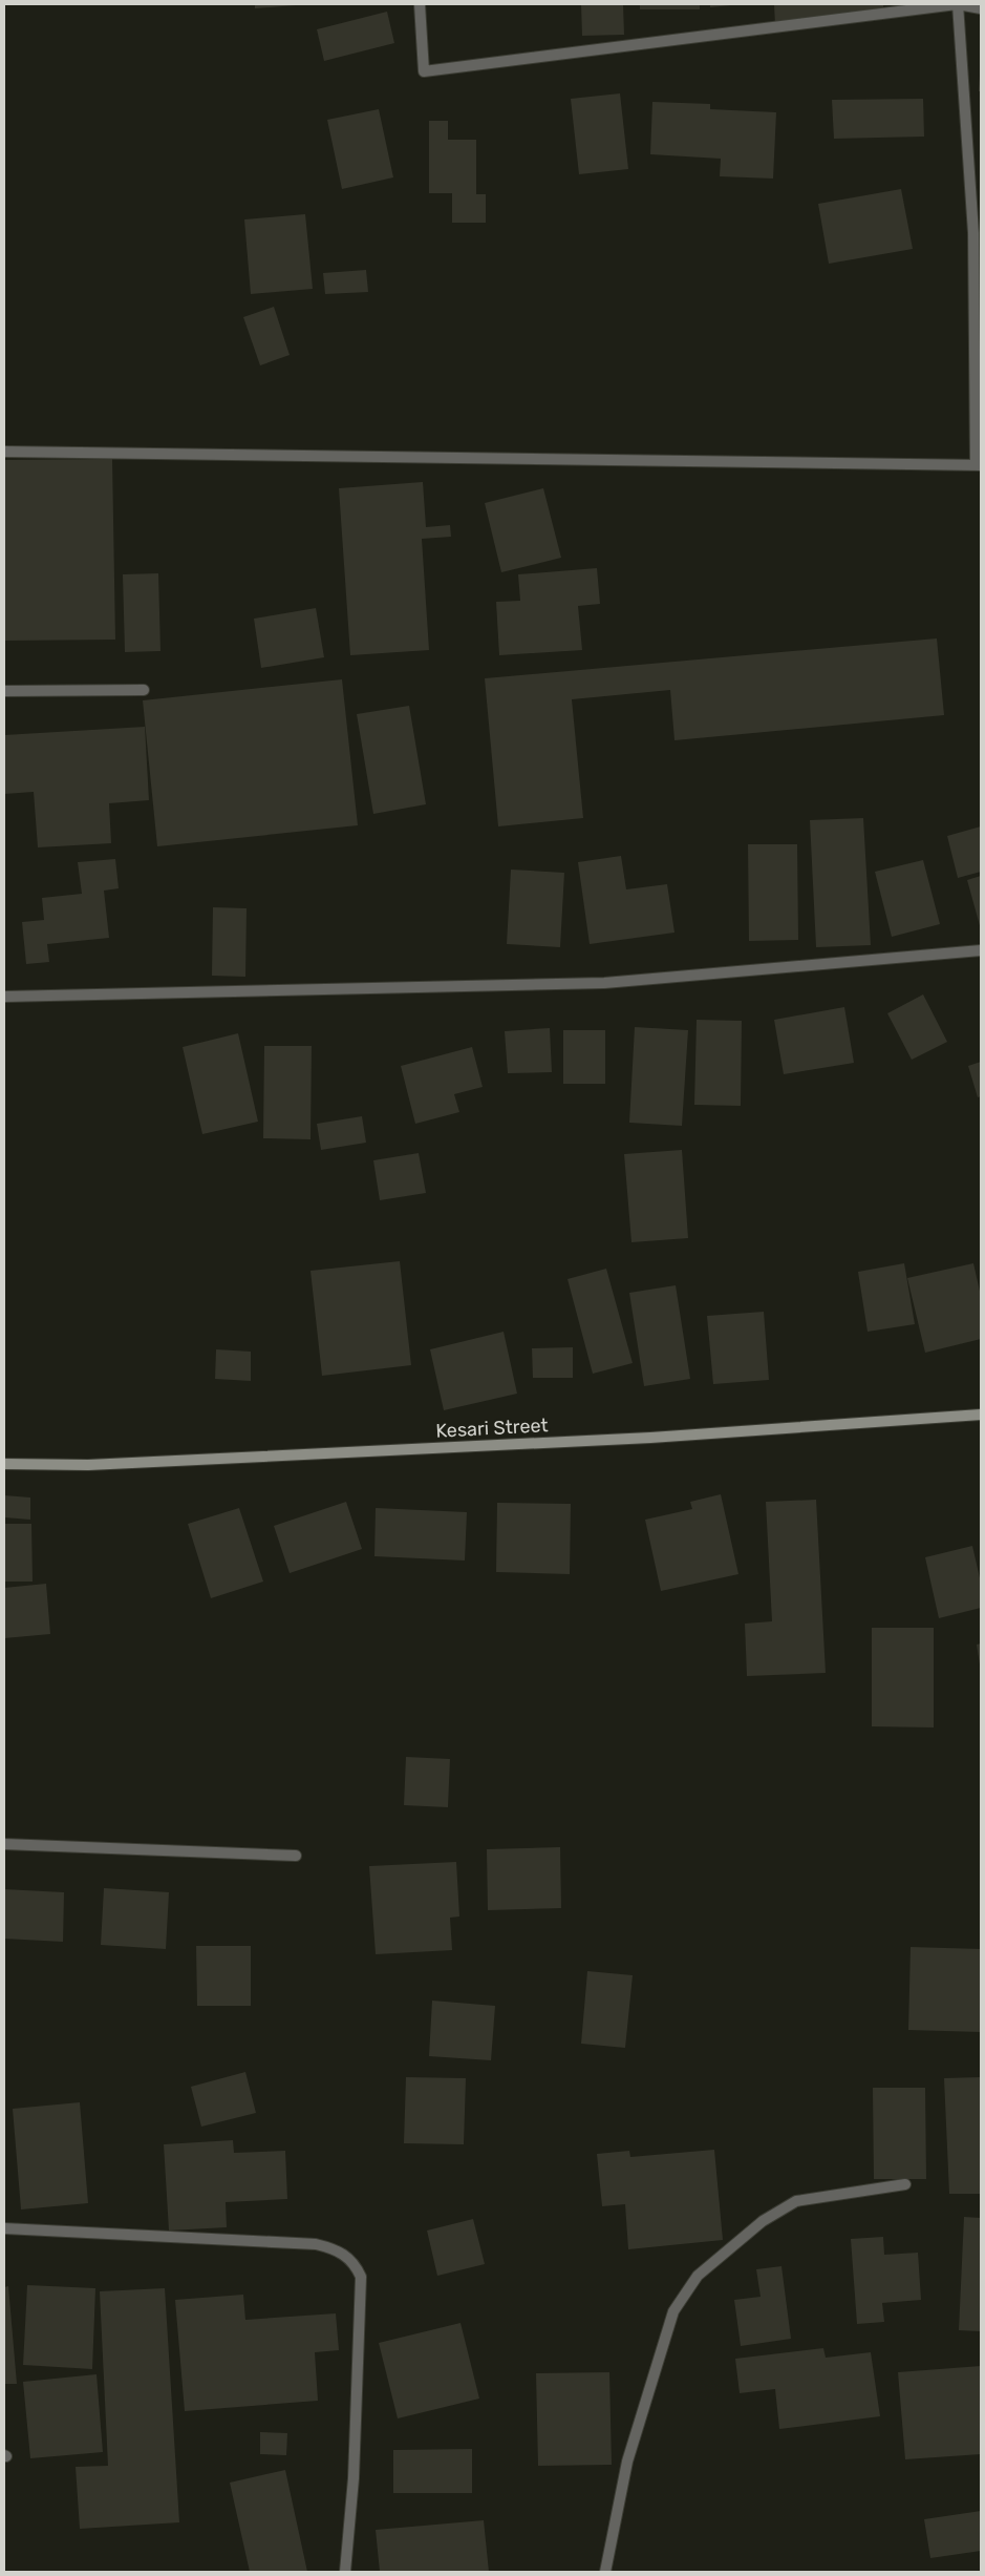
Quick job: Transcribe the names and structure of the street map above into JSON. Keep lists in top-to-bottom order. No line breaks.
{"streets":{"street":["Kesari Street"]}}
